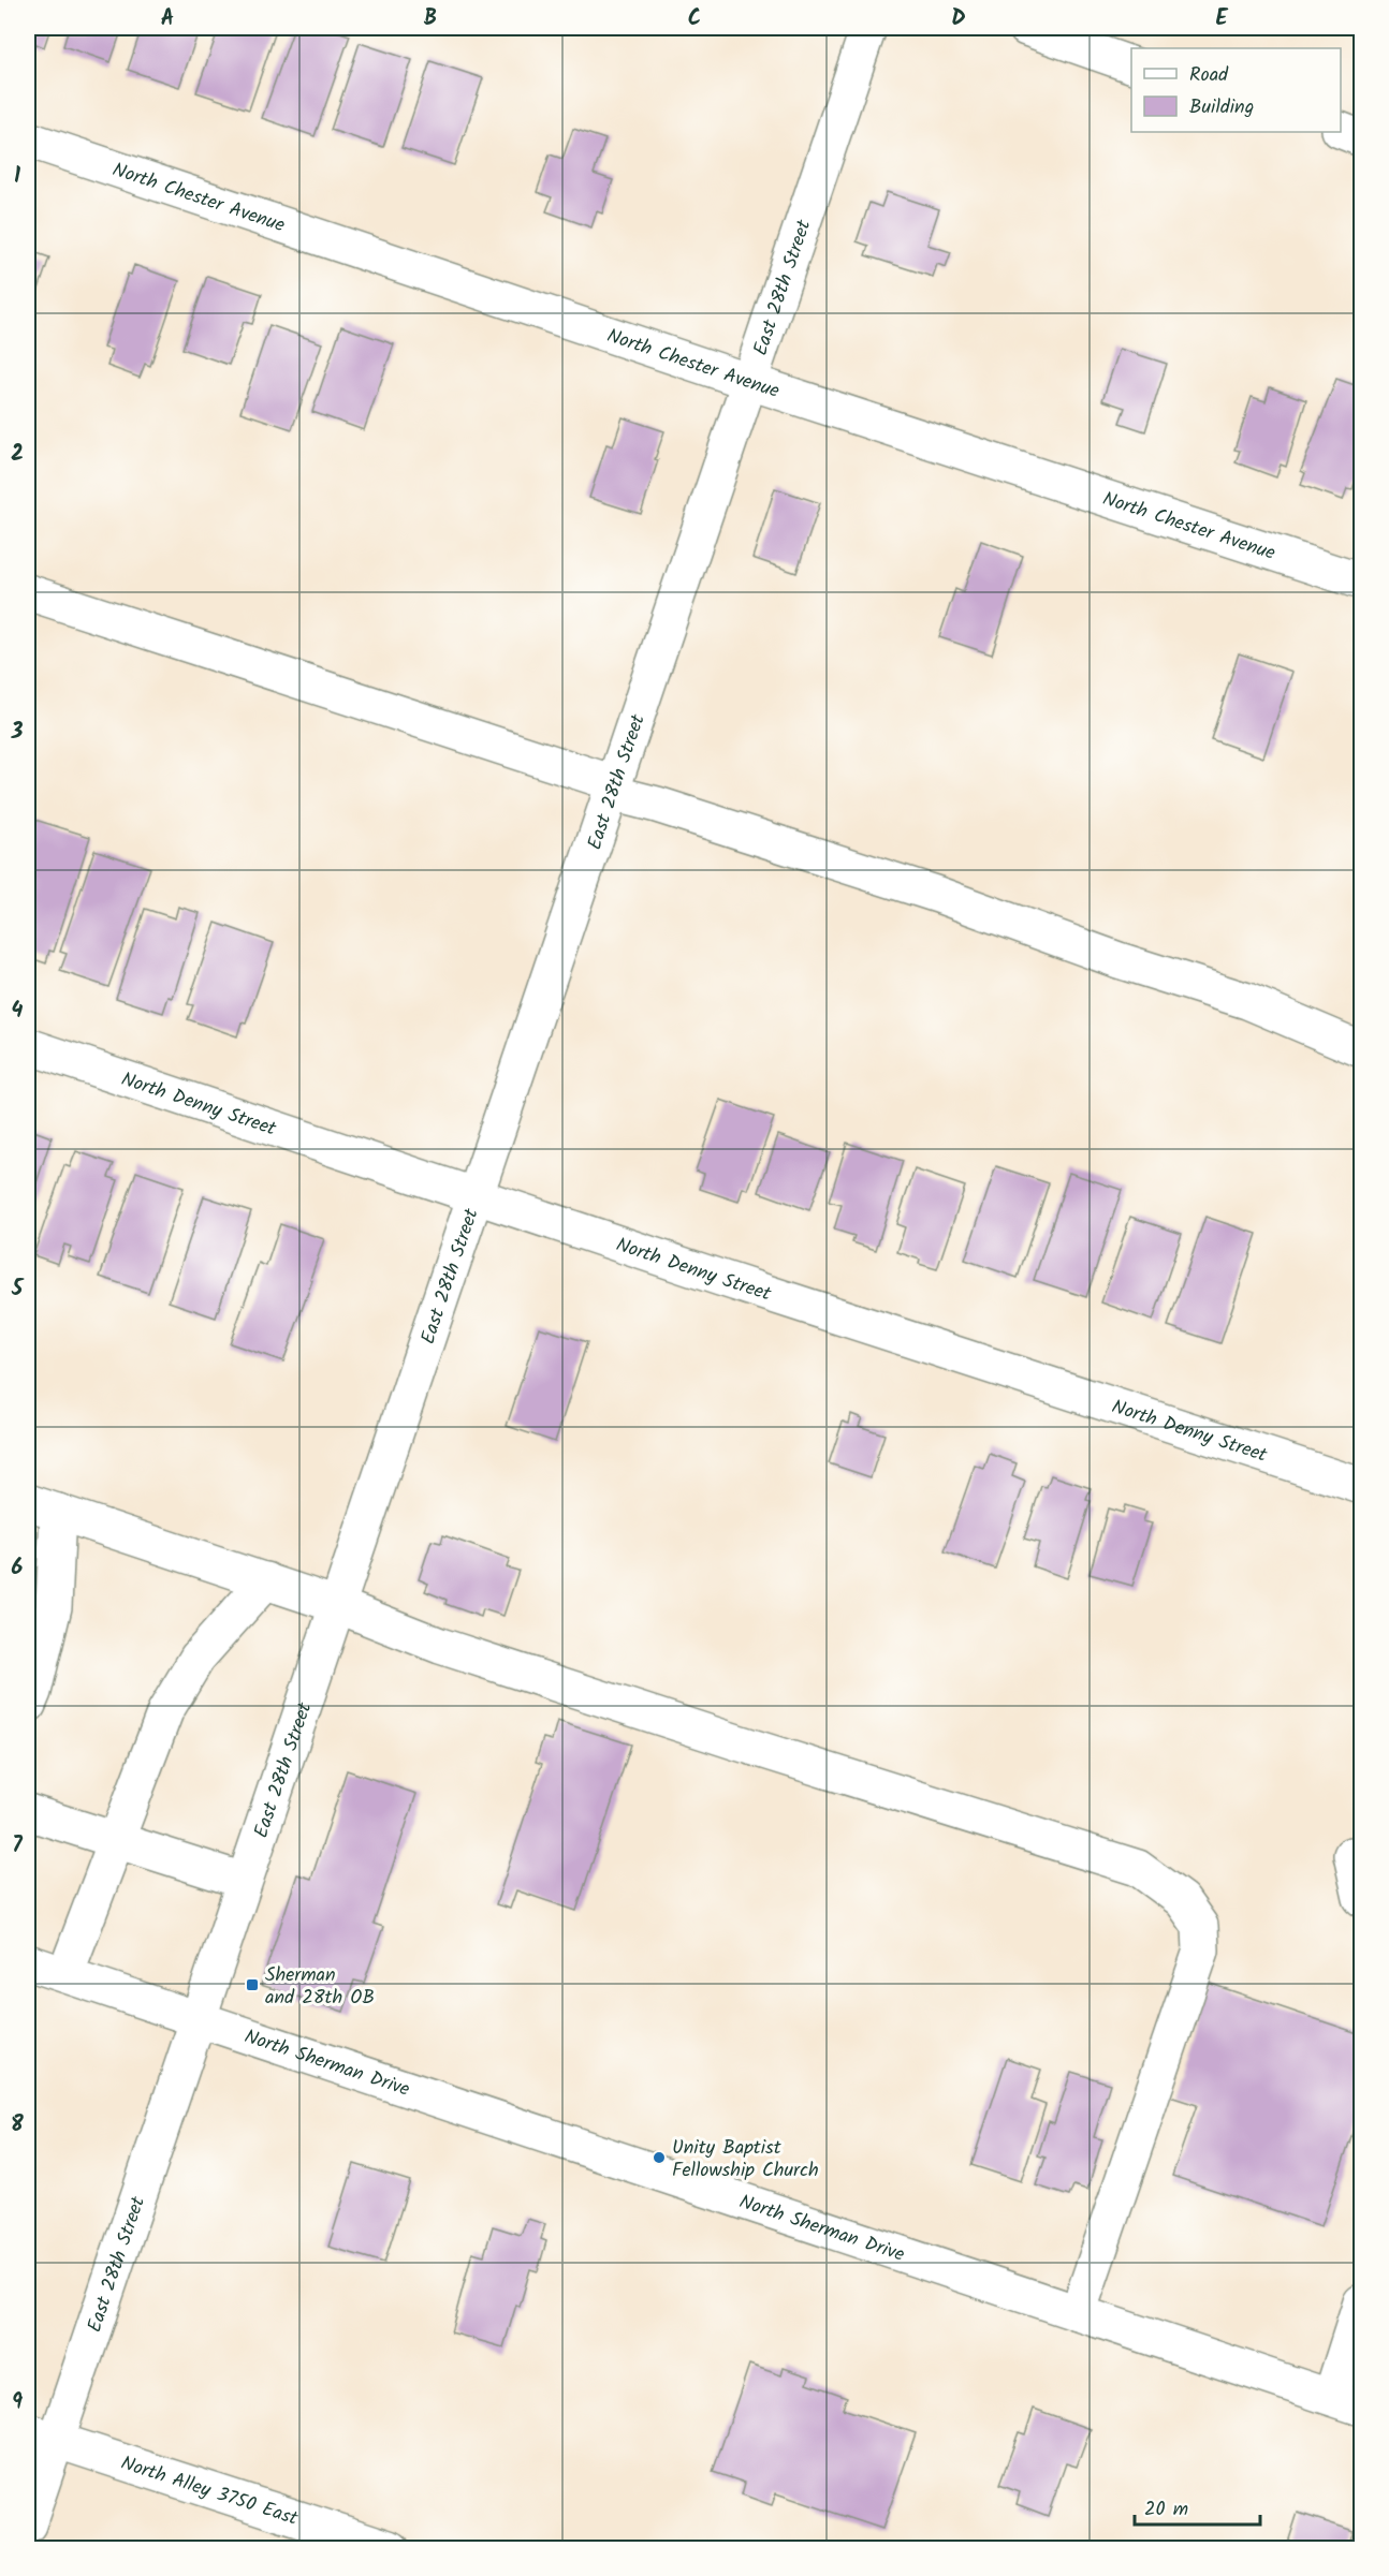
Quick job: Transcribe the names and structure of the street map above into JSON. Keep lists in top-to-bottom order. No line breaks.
{"streets":{"street":["North Chester Avenue","East 28th Street","North Denny Street","North Sherman Drive","North Alley 3750 East"]},"crossings":[["North Chester Avenue","East 28th Street"],["East 28th Street","North Denny Street"],["East 28th Street","North Sherman Drive"],["East 28th Street","North Alley 3750 East"]],"places":{"transit":["Sherman and 28th OB"],"other":["Unity Baptist Fellowship Church"]},"legend":["Road","Building"],"scale_bar":"20 m","grid":{"columns":["A","B","C","D","E"],"rows":["1","2","3","4","5","6","7","8","9"]}}
